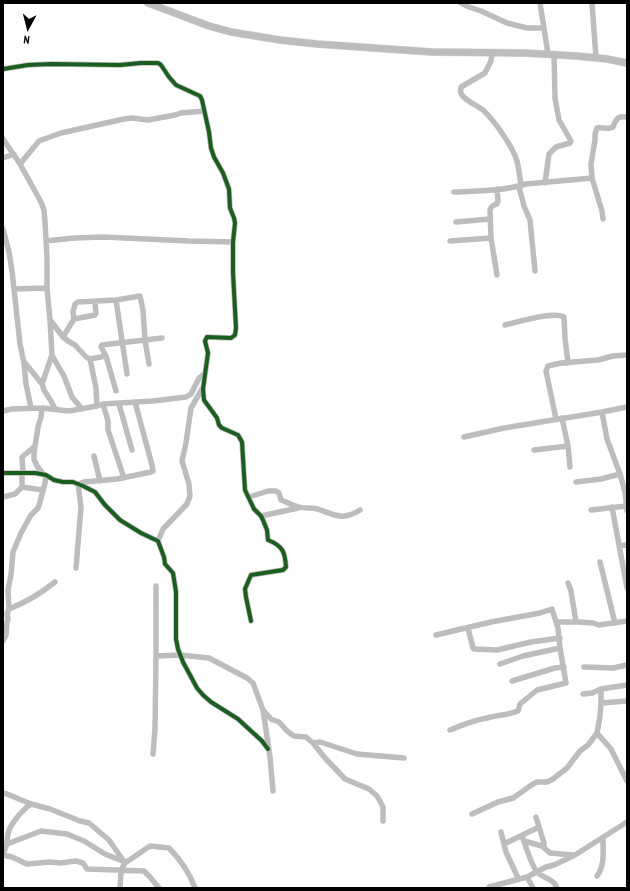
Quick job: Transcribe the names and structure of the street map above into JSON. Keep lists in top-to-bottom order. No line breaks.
{"north":"bottom"}
